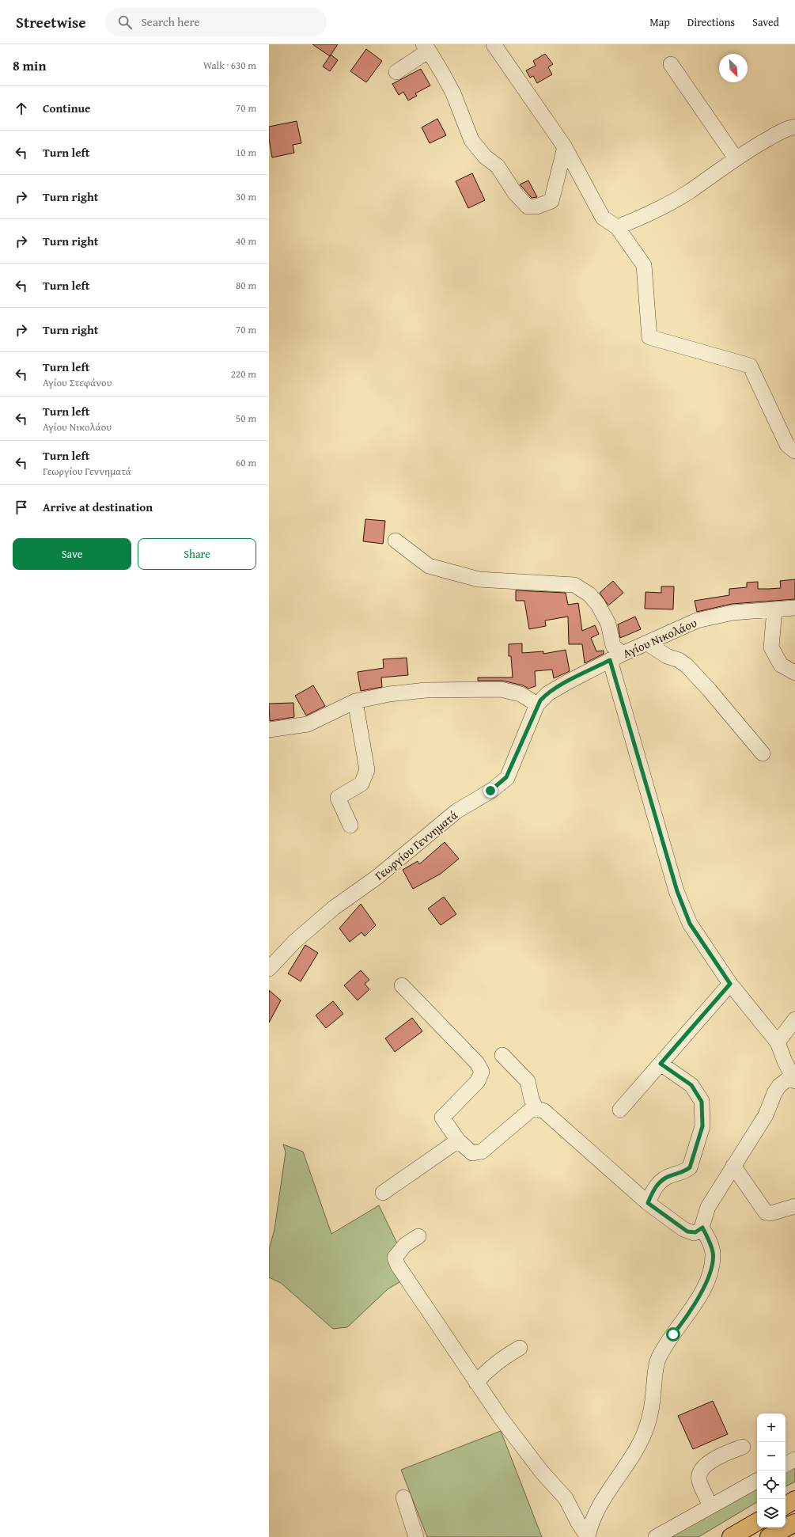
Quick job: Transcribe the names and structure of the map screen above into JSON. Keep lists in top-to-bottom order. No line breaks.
{"streets":{"street":["Αγίου Νικολάου","Γεωργίου Γεννηματά"]},"crossings":[["Αγίου Νικολάου","Γεωργίου Γεννηματά"]],"north":"bottom right","page":{"header":"Streetwise","search":"Search here","nav":["Map","Directions","Saved"],"heading":["8 min","Walk · 630 m"],"list":[["Continue","70 m"],["Turn left","10 m"],["Turn right","30 m"],["Turn right","40 m"],["Turn left","80 m"],["Turn right","70 m"],["Turn left","Αγίου Στεφάνου","220 m"],["Turn left","Αγίου Νικολάου","50 m"],["Turn left","Γεωργίου Γεννηματά","60 m"],"Arrive at destination"],"buttons":["Save","Share"],"map_buttons":["+","−"]}}
